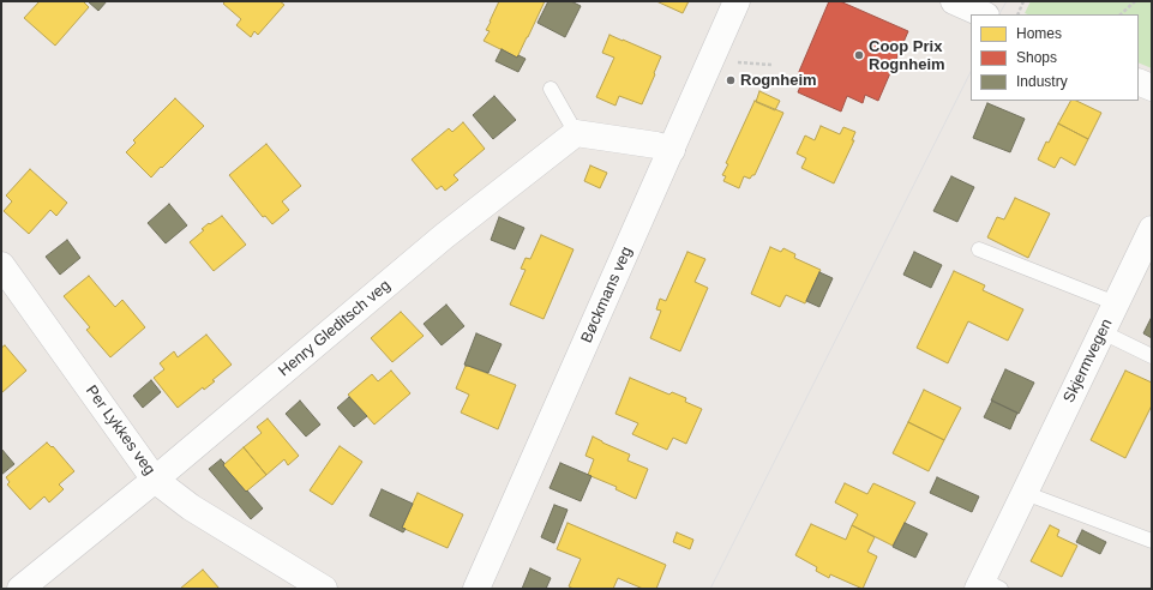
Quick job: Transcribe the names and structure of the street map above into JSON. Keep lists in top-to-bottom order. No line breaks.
{"streets":{"street":["Bøckmans veg","Henry Gleditsch veg","Skjermvegen","Per Lykkes veg"]},"crossings":[["Henry Gleditsch veg","Per Lykkes veg"]],"places":["Coop Prix Rognheim","Rognheim"],"legend":["Homes","Shops","Industry"]}
